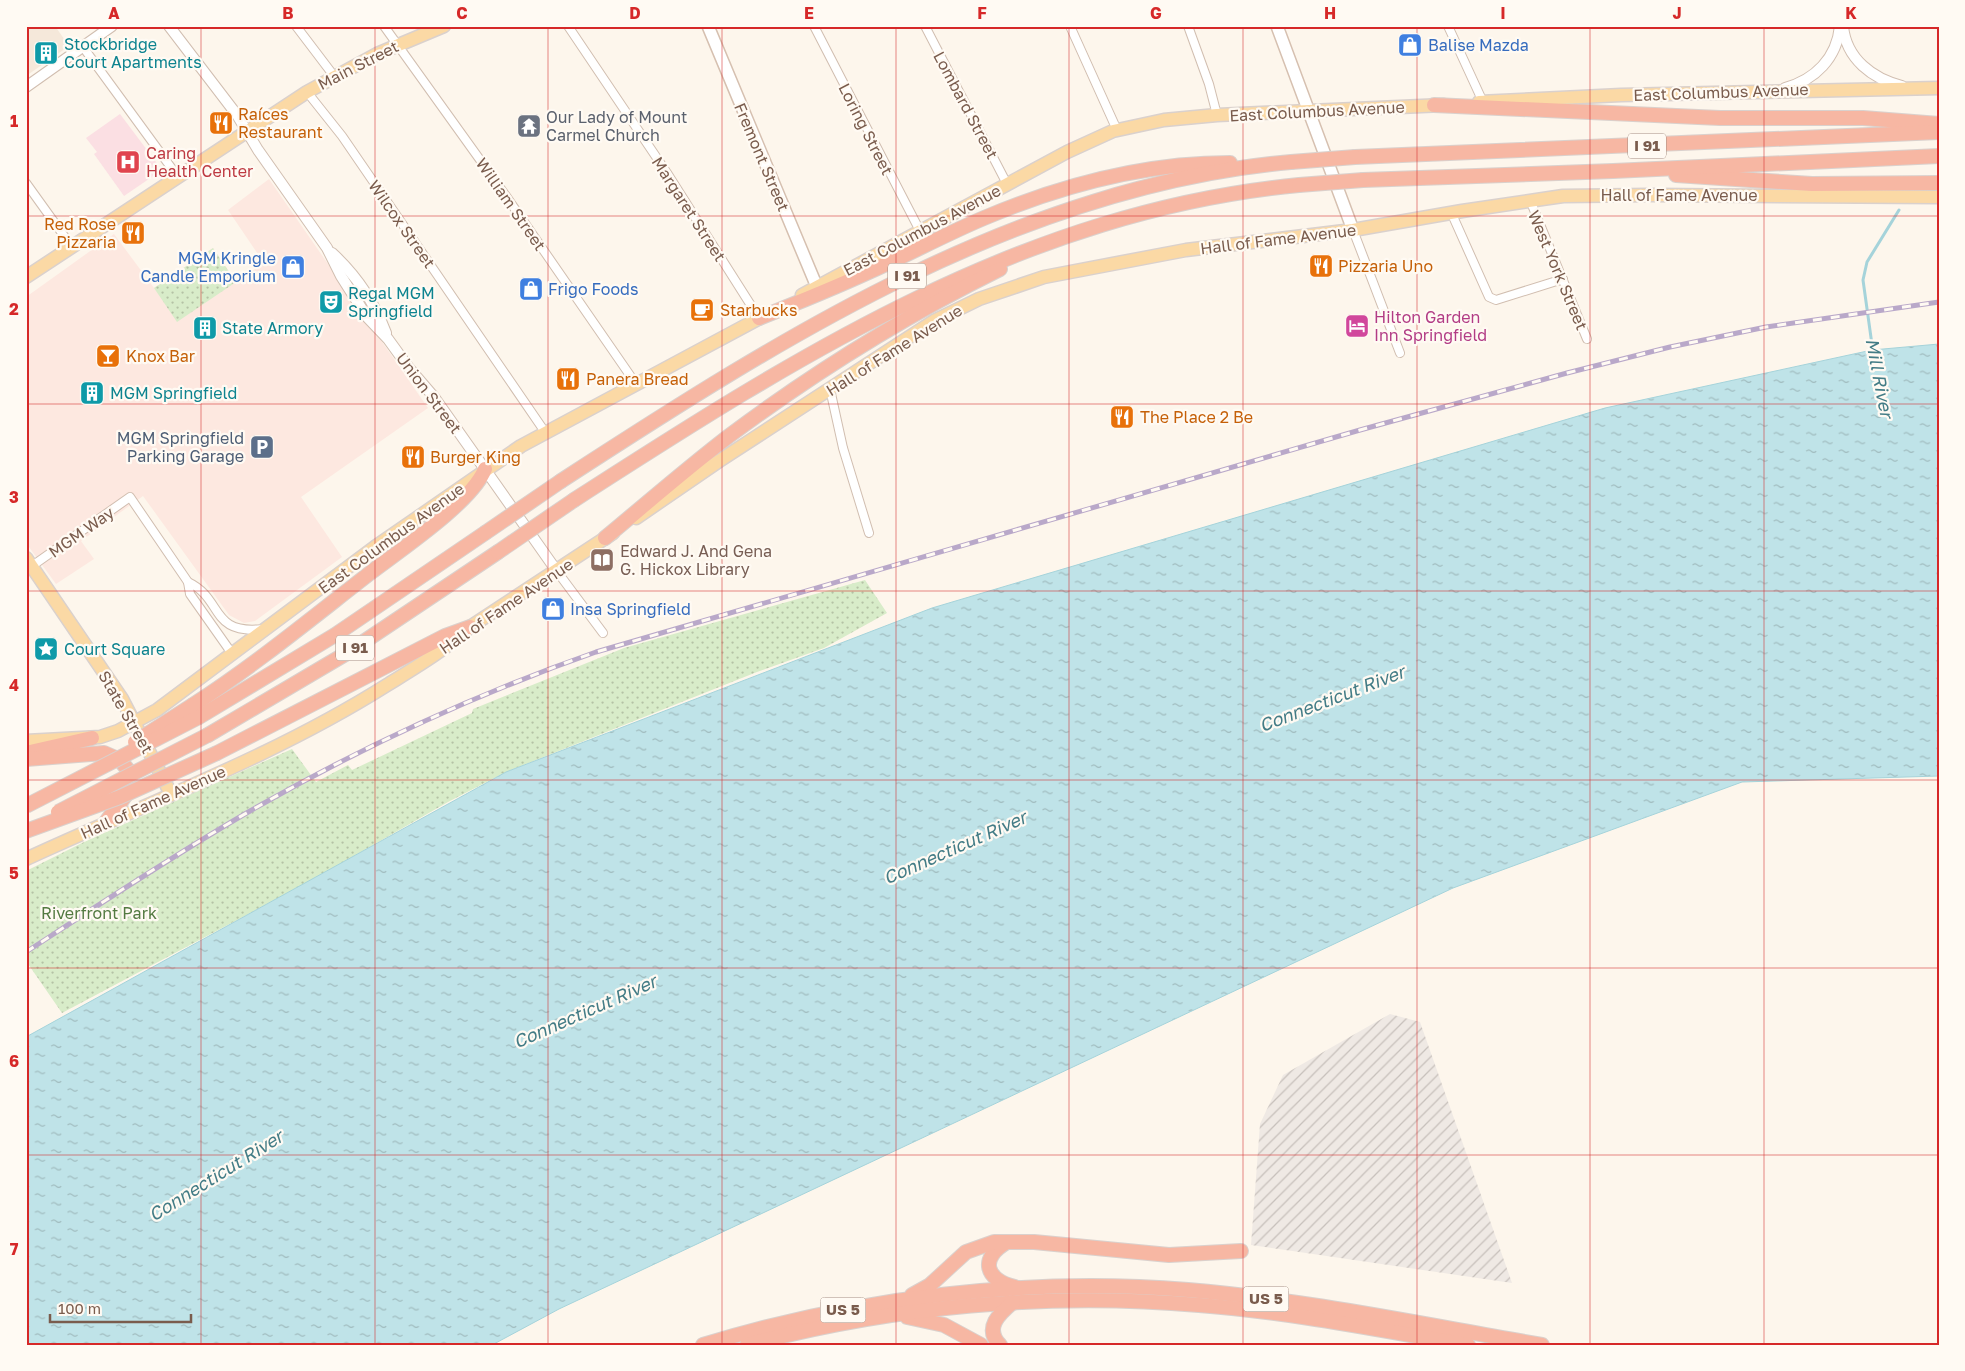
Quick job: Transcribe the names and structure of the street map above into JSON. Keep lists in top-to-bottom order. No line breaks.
{"streets":{"highway":["I 91","US 5"],"main road":["Main Street","East Columbus Avenue","Fremont Street","Hall of Fame Avenue","State Street"],"street":["Lombard Street","Loring Street","William Street","Margaret Street","Wilcox Street","West York Street","Union Street","MGM Way"]},"crossings":[["Main Street","William Street"],["Main Street","Wilcox Street"],["Main Street","Union Street"],["East Columbus Avenue","Lombard Street"],["East Columbus Avenue","Loring Street"],["East Columbus Avenue","Fremont Street"],["East Columbus Avenue","William Street"],["East Columbus Avenue","Margaret Street"],["East Columbus Avenue","Wilcox Street"],["East Columbus Avenue","Union Street"],["East Columbus Avenue","State Street"],["Hall of Fame Avenue","West York Street"],["Hall of Fame Avenue","Union Street"],["Hall of Fame Avenue","State Street"],["MGM Way","State Street"]],"water":["Mill River","Connecticut River"],"parks":["Riverfront Park"],"places":{"shop":["Balise Mazda","MGM Kringle Candle Emporium","Frigo Foods","Insa Springfield"],"building":["Stockbridge Court Apartments","State Armory","MGM Springfield"],"restaurant":["Raíces Restaurant","Red Rose Pizzaria","Pizzaria Uno","Panera Bread","The Place 2 Be","Burger King"],"temple":["Our Lady of Mount Carmel Church"],"hospital":["Caring Health Center"],"theatre":["Regal MGM Springfield"],"cafe":["Starbucks"],"hotel":["Hilton Garden Inn Springfield"],"bar":["Knox Bar"],"parking":["MGM Springfield Parking Garage"],"library":["Edward J. And Gena G. Hickox Library"],"place":["Court Square"]},"scale_bar":"100 m","grid":{"columns":["A","B","C","D","E","F","G","H","I","J","K"],"rows":["1","2","3","4","5","6","7"]}}
